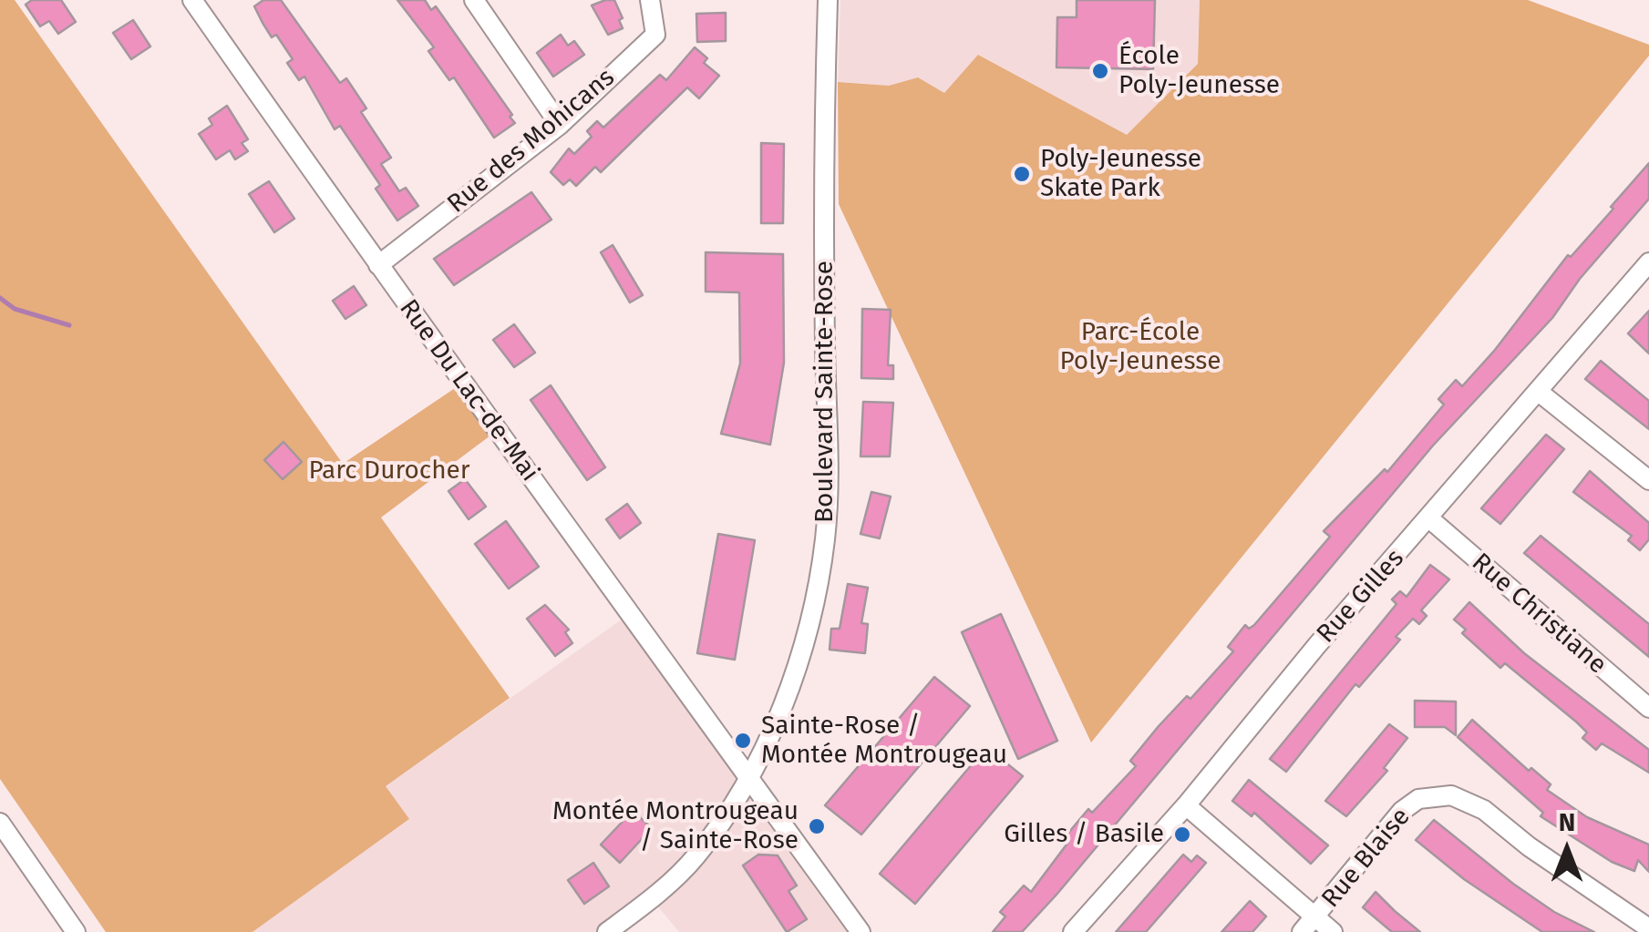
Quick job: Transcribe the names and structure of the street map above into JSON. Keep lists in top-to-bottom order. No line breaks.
{"streets":{"street":["Rue des Mohicans","Rue Du Lac-de-Mai","Boulevard Sainte-Rose","Rue Gilles","Rue Christiane","Rue Blaise"]},"crossings":[["Rue des Mohicans","Rue Du Lac-de-Mai"],["Rue Du Lac-de-Mai","Boulevard Sainte-Rose"],["Rue Gilles","Rue Christiane"]],"parks":["Parc-École Poly-Jeunesse","Parc Durocher"],"places":["École Poly-Jeunesse","Poly-Jeunesse Skate Park","Sainte-Rose / Montée Montrougeau","Montée Montrougeau / Sainte-Rose","Gilles / Basile"],"north":"top"}
